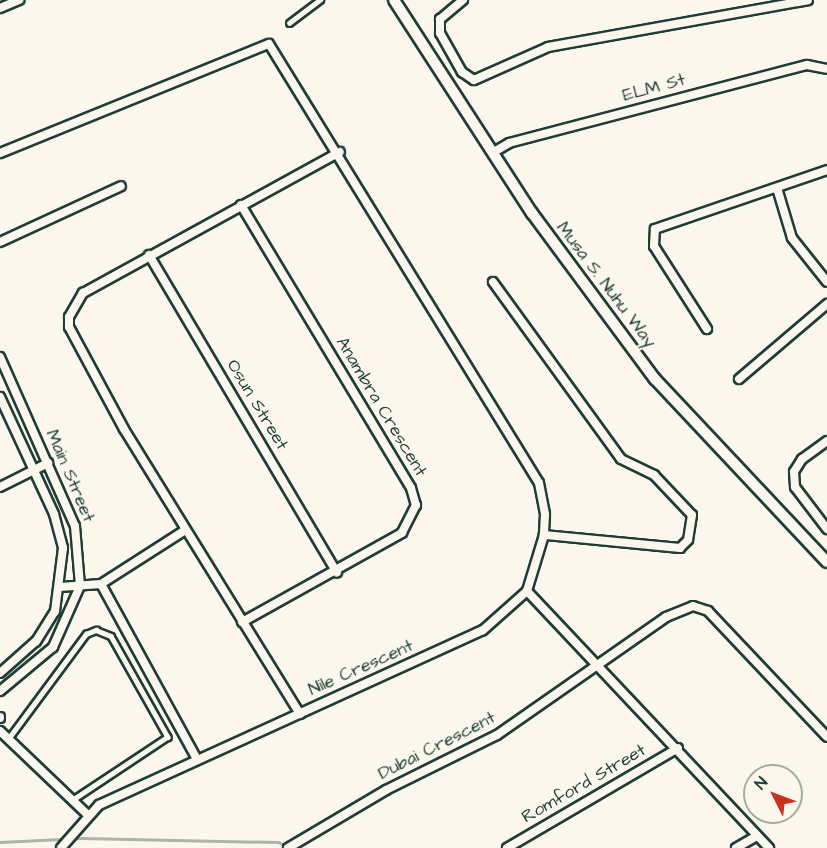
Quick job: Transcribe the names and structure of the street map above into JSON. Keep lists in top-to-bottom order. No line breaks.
{"streets":{"street":["ELM St","Musa S. Nuhu Way","Osun Street","Anambra Crescent","Main Street","Nile Crescent","Dubai Crescent","Romford Street"]},"crossings":[["ELM St","Musa S. Nuhu Way"],["Osun Street","Anambra Crescent"]],"north":"top left"}
